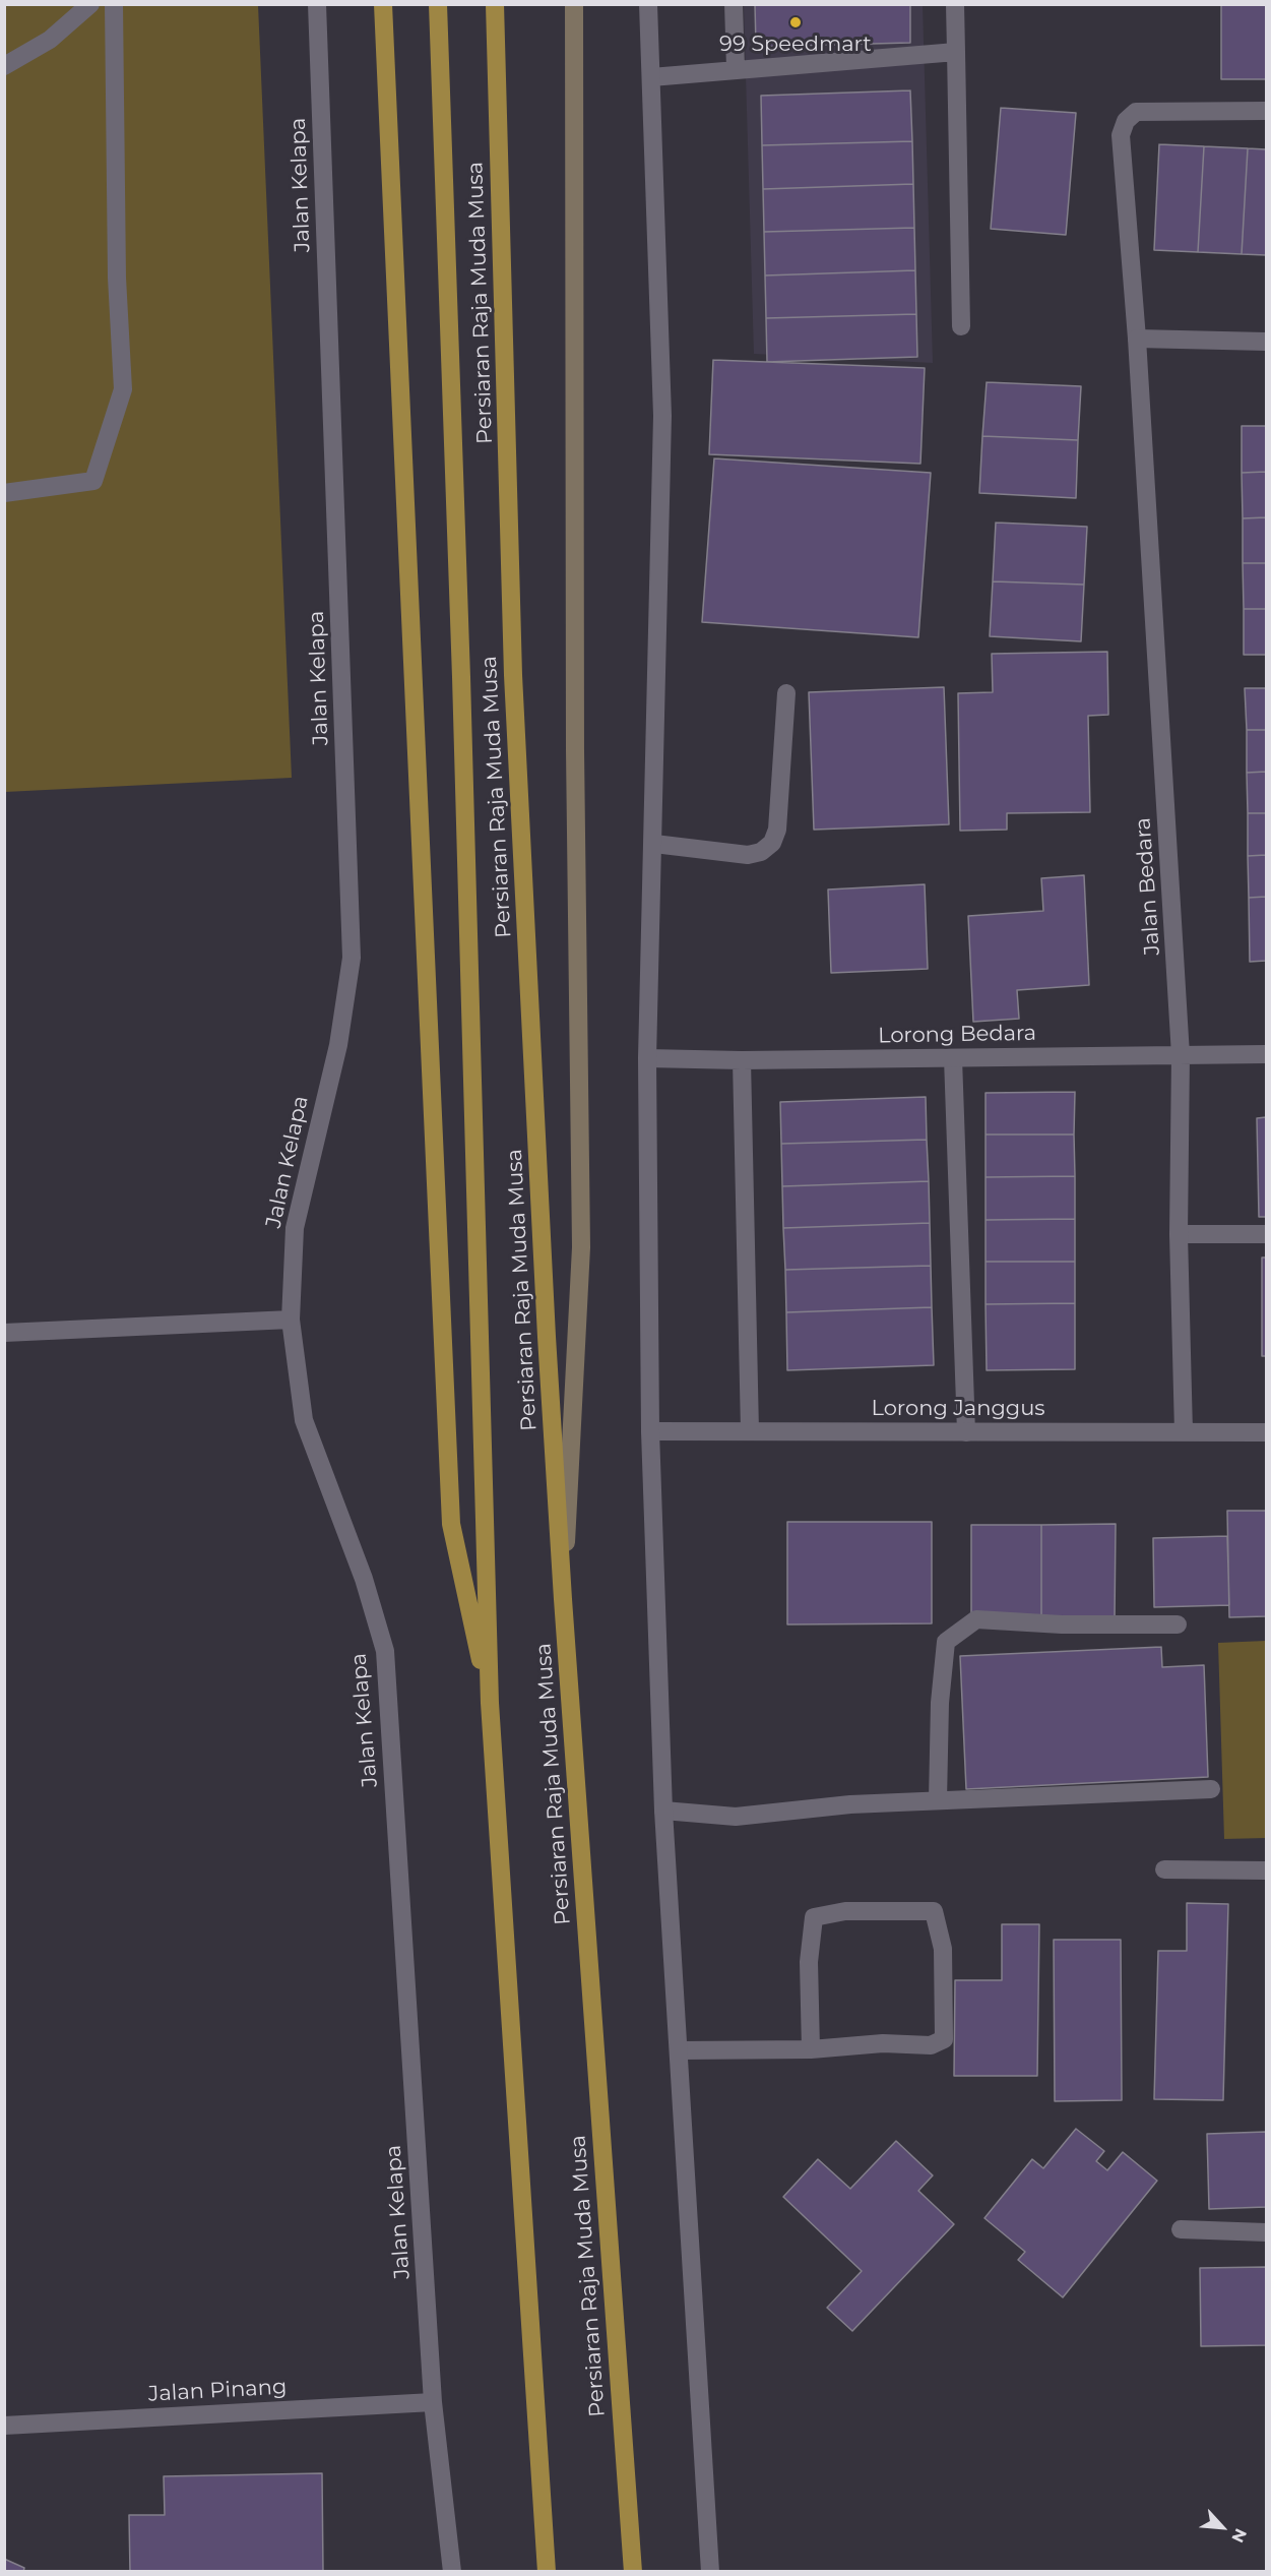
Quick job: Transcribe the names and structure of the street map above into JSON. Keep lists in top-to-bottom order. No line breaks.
{"streets":{"highway":["Persiaran Raja Muda Musa"],"street":["Jalan Kelapa","Jalan Bedara","Lorong Bedara","Lorong Janggus","Jalan Pinang"]},"crossings":[["Jalan Kelapa","Jalan Pinang"],["Jalan Bedara","Lorong Bedara"],["Jalan Bedara","Lorong Janggus"]],"places":["99 Speedmart"],"north":"bottom right"}
